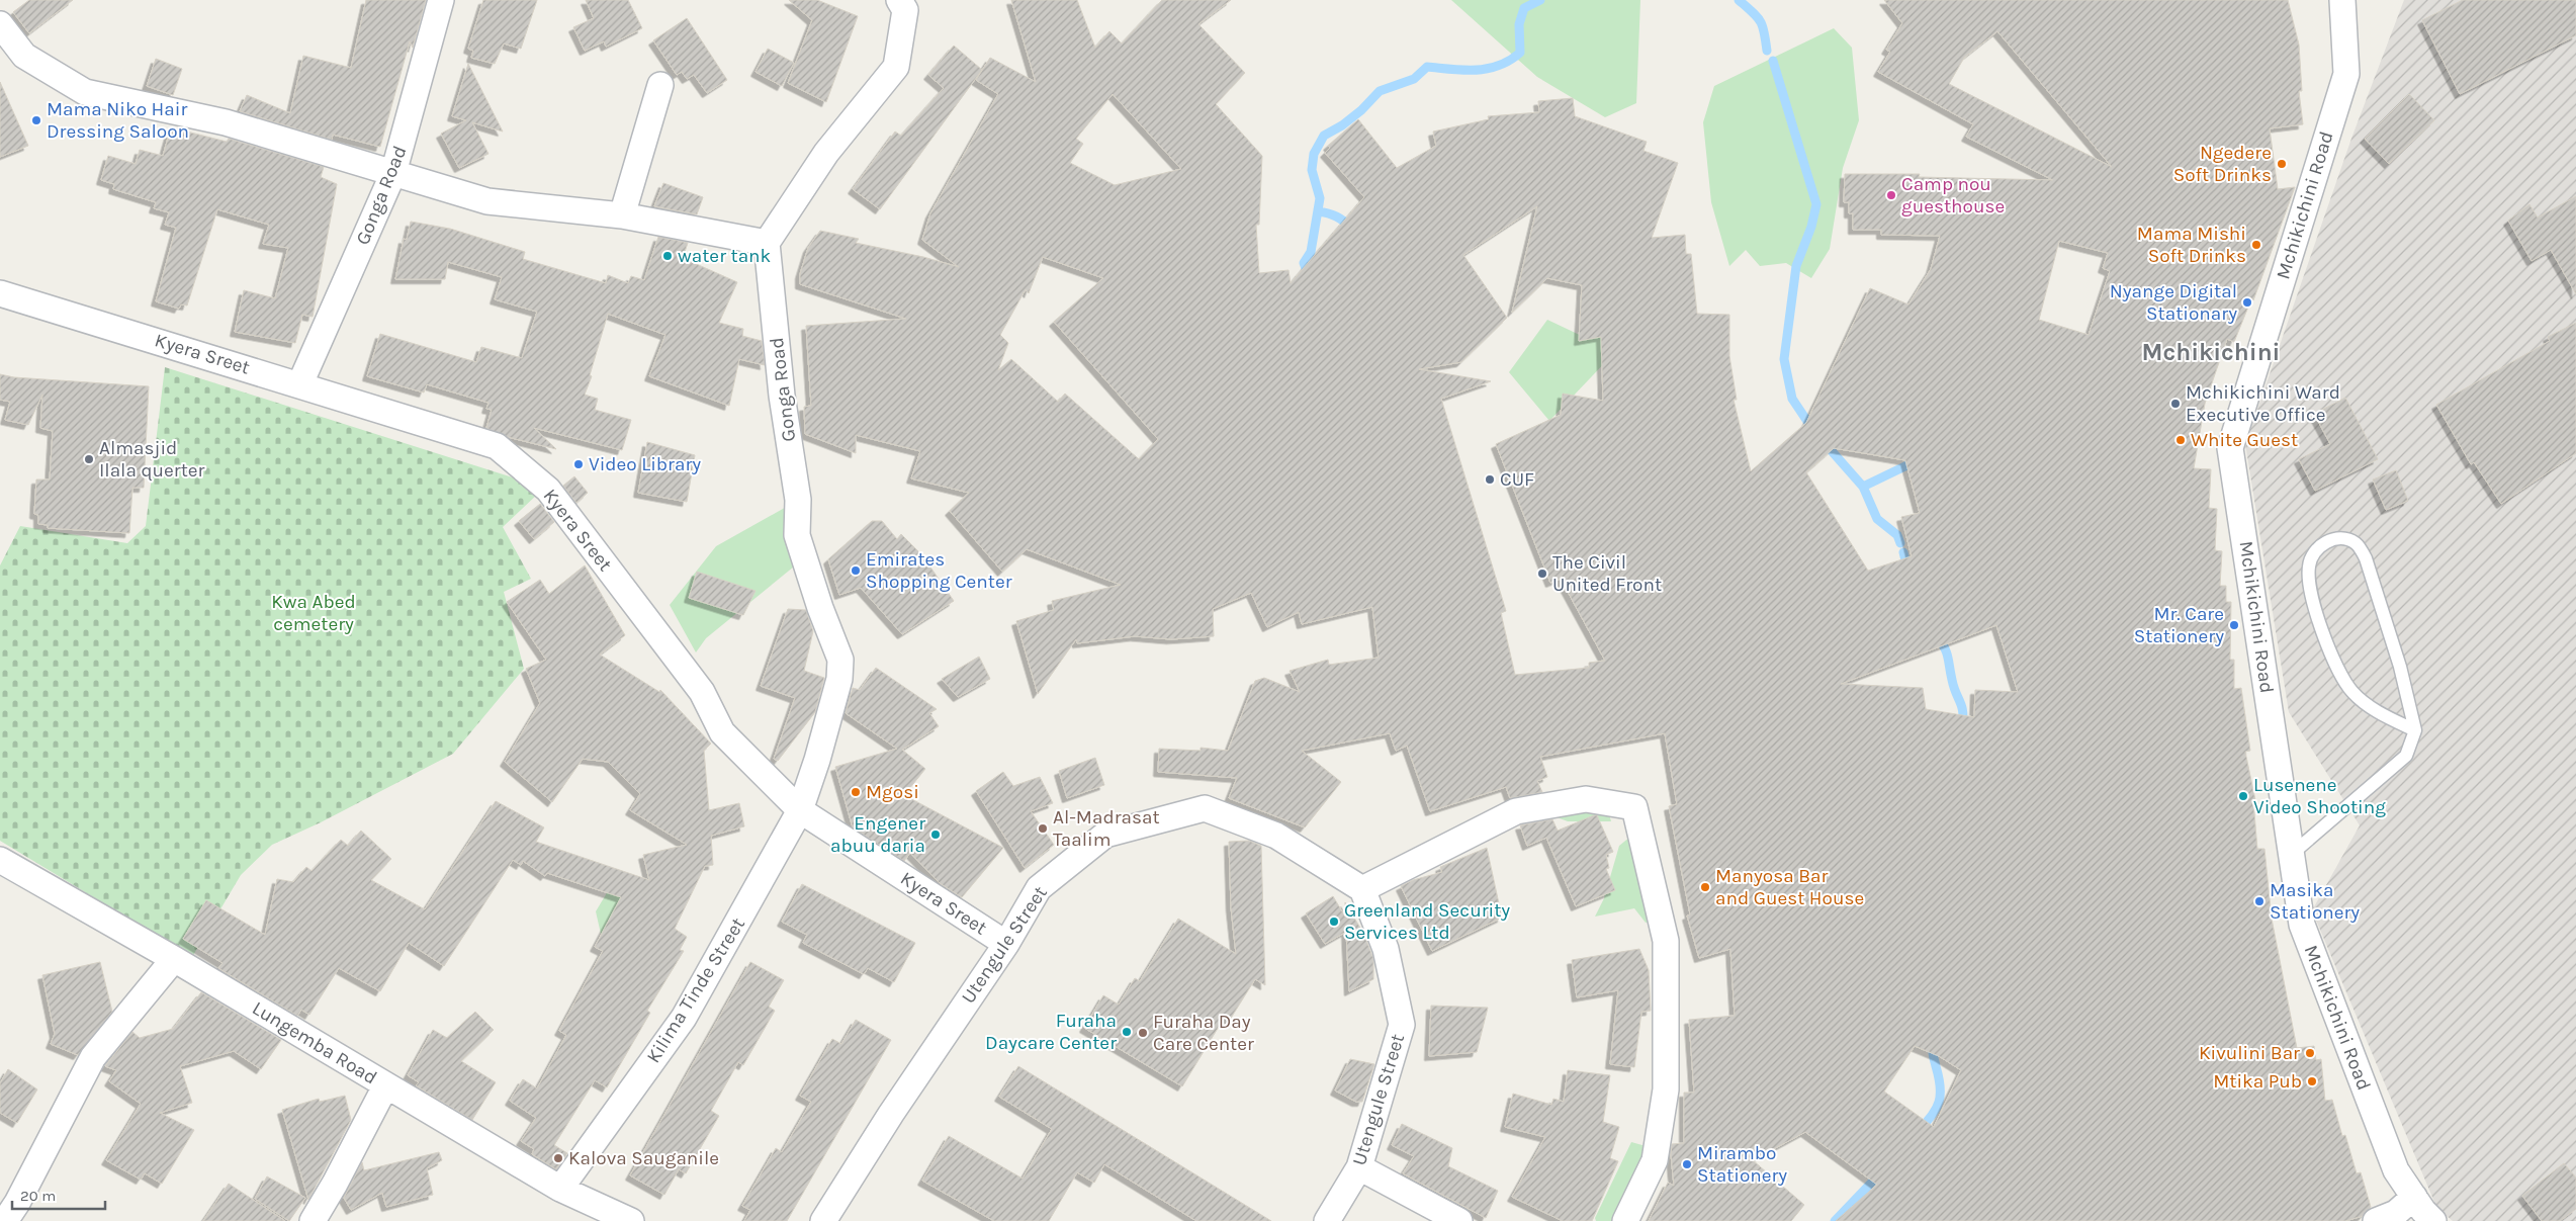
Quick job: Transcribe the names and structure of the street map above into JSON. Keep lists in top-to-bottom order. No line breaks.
{"streets":{"street":["Gonga Road","Mchikichini Road","Kyera Sreet","Utengule Street","Kilima Tinde Street","Lungemba Road"]},"crossings":[["Gonga Road","Kyera Sreet"],["Gonga Road","Kilima Tinde Street"],["Kyera Sreet","Utengule Street"],["Kyera Sreet","Kilima Tinde Street"],["Kilima Tinde Street","Lungemba Road"]],"districts":["Mchikichini"],"parks":["Kwa Abed cemetery"],"places":["Mama Niko Hair Dressing Saloon","Ngedere Soft Drinks","Camp nou guesthouse","Mama Mishi Soft Drinks","water tank","Nyange Digital Stationary","Mchikichini Ward Executive Office","White Guest","Almasjid Ilala querter","Video Library","CUF","Emirates Shopping Center","The Civil United Front","Mr. Care Stationery","Mgosi","Lusenene Video Shooting","Al-Madrasat Taalim","Engener abuu daria","Manyosa Bar and Guest House","Masika Stationery","Greenland Security Services Ltd","Furaha Daycare Center","Furaha Day Care Center","Kivulini Bar","Mtika Pub","Kalova Sauganile","Mirambo Stationery"],"scale_bar":"20 m"}
